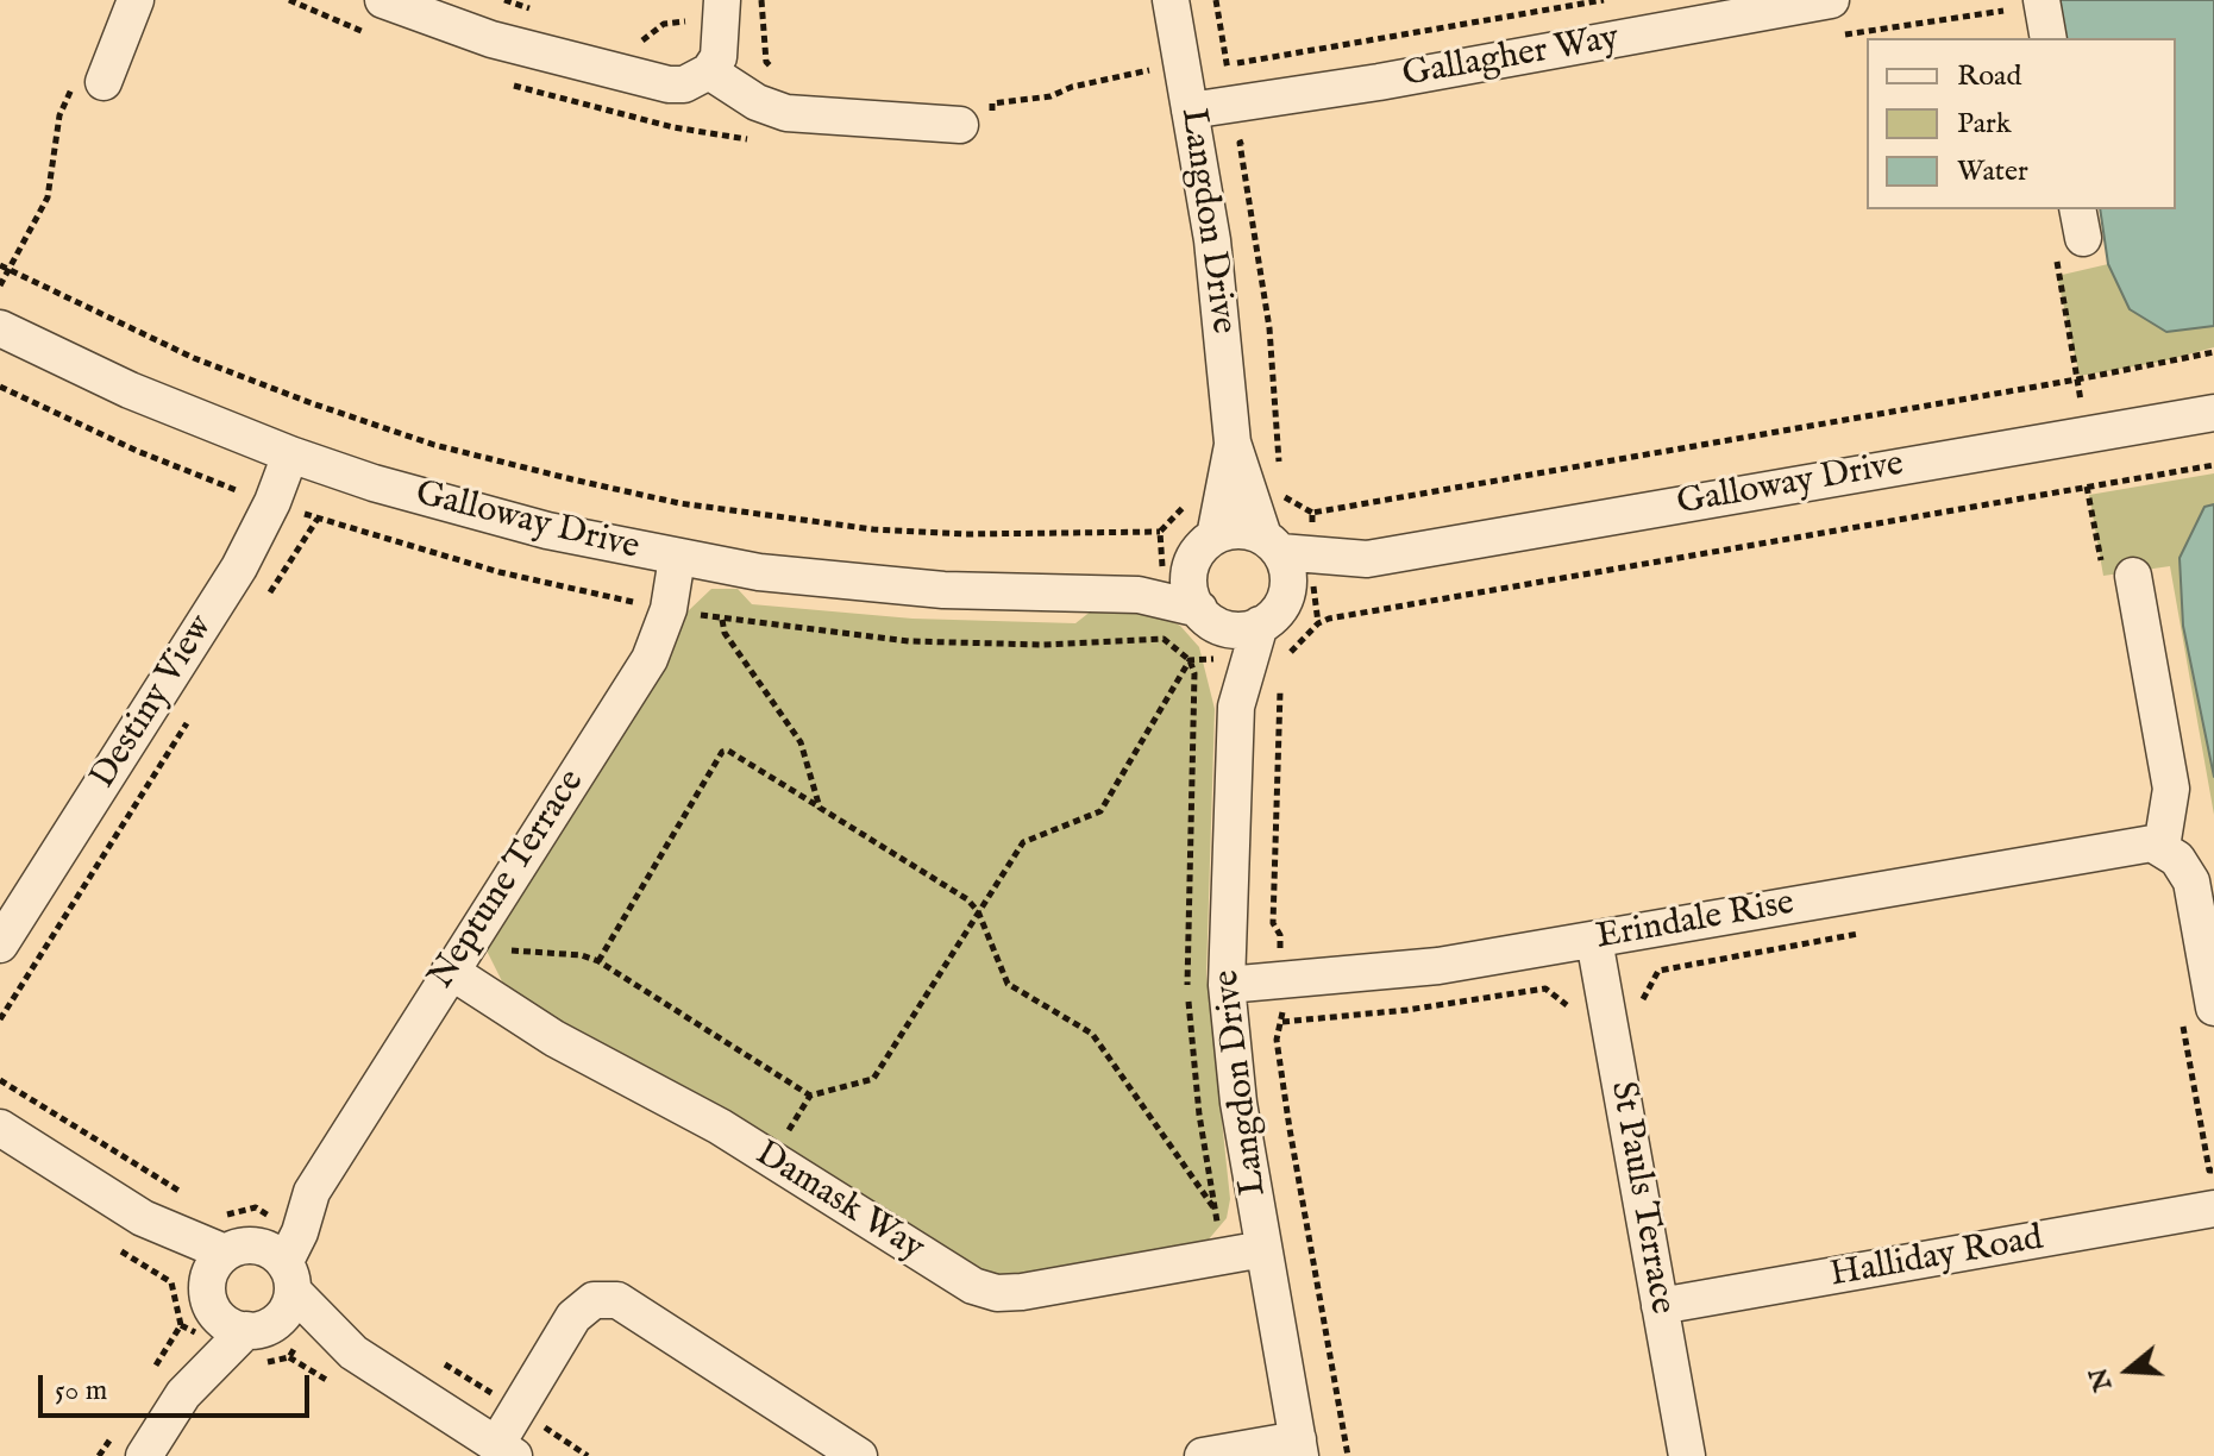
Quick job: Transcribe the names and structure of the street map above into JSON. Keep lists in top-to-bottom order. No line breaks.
{"streets":{"street":["Gallagher Way","Langdon Drive","Galloway Drive","Destiny View","Neptune Terrace","Erindale Rise","St Pauls Terrace","Damask Way","Halliday Road"]},"crossings":[["Gallagher Way","Langdon Drive"],["Langdon Drive","Galloway Drive"],["Langdon Drive","Erindale Rise"],["Langdon Drive","Damask Way"],["Galloway Drive","Destiny View"],["Galloway Drive","Neptune Terrace"],["Neptune Terrace","Damask Way"],["Erindale Rise","St Pauls Terrace"],["St Pauls Terrace","Halliday Road"]],"legend":["Road","Park","Water"],"scale_bar":"50 m","north":"left"}
